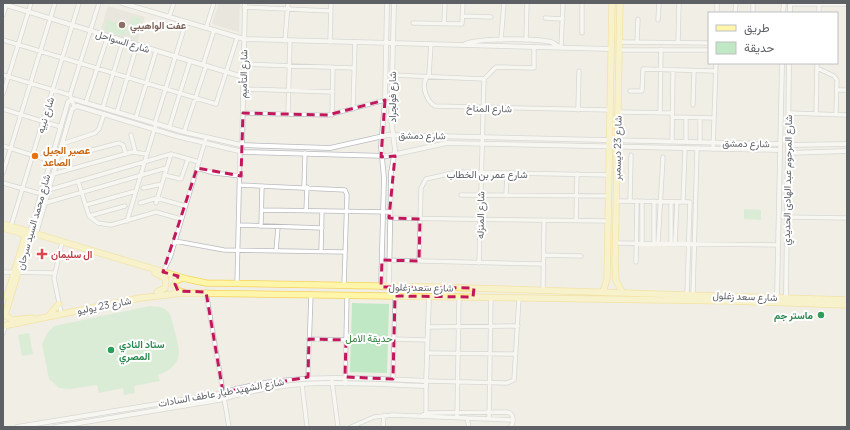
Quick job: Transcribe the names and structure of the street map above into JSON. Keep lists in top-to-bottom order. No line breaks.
{"streets":{"main road":["شارع 23 ديسمبر","شارع محمد السيد سرحان","شارع سعد زغلول","شارع 23 يوليو"],"street":["شارع السواحل","شارع التأميم","شارع فولجراد","شارع المناخ","شارع نبيه","شارع دمشق","شارع عمر بن الخطاب","شارع المرحوم عبد الهادى الحديدي","شارع المنزله","شارع الشهيد طيار عاطف السادات"]},"crossings":[["شارع السواحل","شارع التأميم"],["شارع السواحل","شارع نبيه"],["شارع السواحل","شارع محمد السيد سرحان"],["شارع التأميم","شارع دمشق"],["شارع التأميم","شارع سعد زغلول"],["شارع فولجراد","شارع دمشق"],["شارع فولجراد","شارع سعد زغلول"],["شارع المناخ","شارع 23 ديسمبر"],["شارع المناخ","شارع المنزله"],["شارع نبيه","شارع سعد زغلول"],["شارع دمشق","شارع 23 ديسمبر"],["شارع دمشق","شارع المرحوم عبد الهادى الحديدي"],["شارع دمشق","شارع المنزله"],["شارع دمشق","شارع محمد السيد سرحان"],["شارع 23 ديسمبر","شارع عمر بن الخطاب"],["شارع 23 ديسمبر","شارع سعد زغلول"],["شارع عمر بن الخطاب","شارع المنزله"],["شارع المرحوم عبد الهادى الحديدي","شارع سعد زغلول"],["شارع محمد السيد سرحان","شارع سعد زغلول"],["شارع محمد السيد سرحان","شارع 23 يوليو"],["شارع سعد زغلول","شارع 23 يوليو"]],"parks":["حديقة الامل"],"places":{"other":["عفت الواهيبي","عصير الجيل الصاعد","ماستر جم","ستاد النادي المصري"],"health":["ال سليمان"]},"legend":["طريق","حديقة"]}
